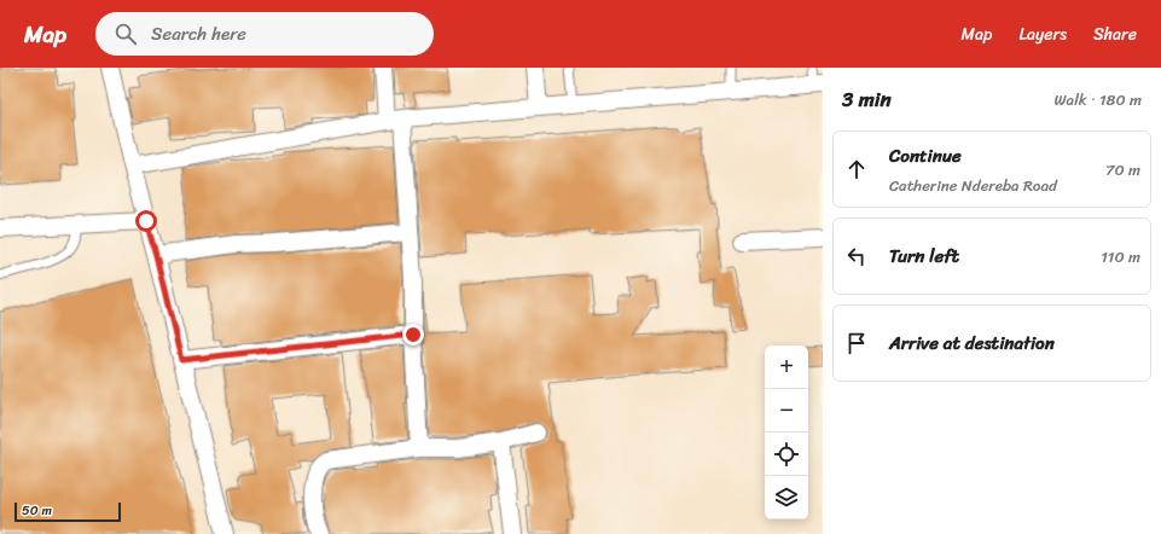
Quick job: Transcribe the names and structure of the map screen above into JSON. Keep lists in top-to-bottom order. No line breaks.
{"scale_bar":"50 m","page":{"header":"Map","search":"Search here","nav":["Map","Layers","Share"],"heading":["3 min","Walk · 180 m"],"list":[["Continue","Catherine Ndereba Road","70 m"],["Turn left","110 m"],"Arrive at destination"],"map_buttons":["+","−"],"scale":"50 m"}}
